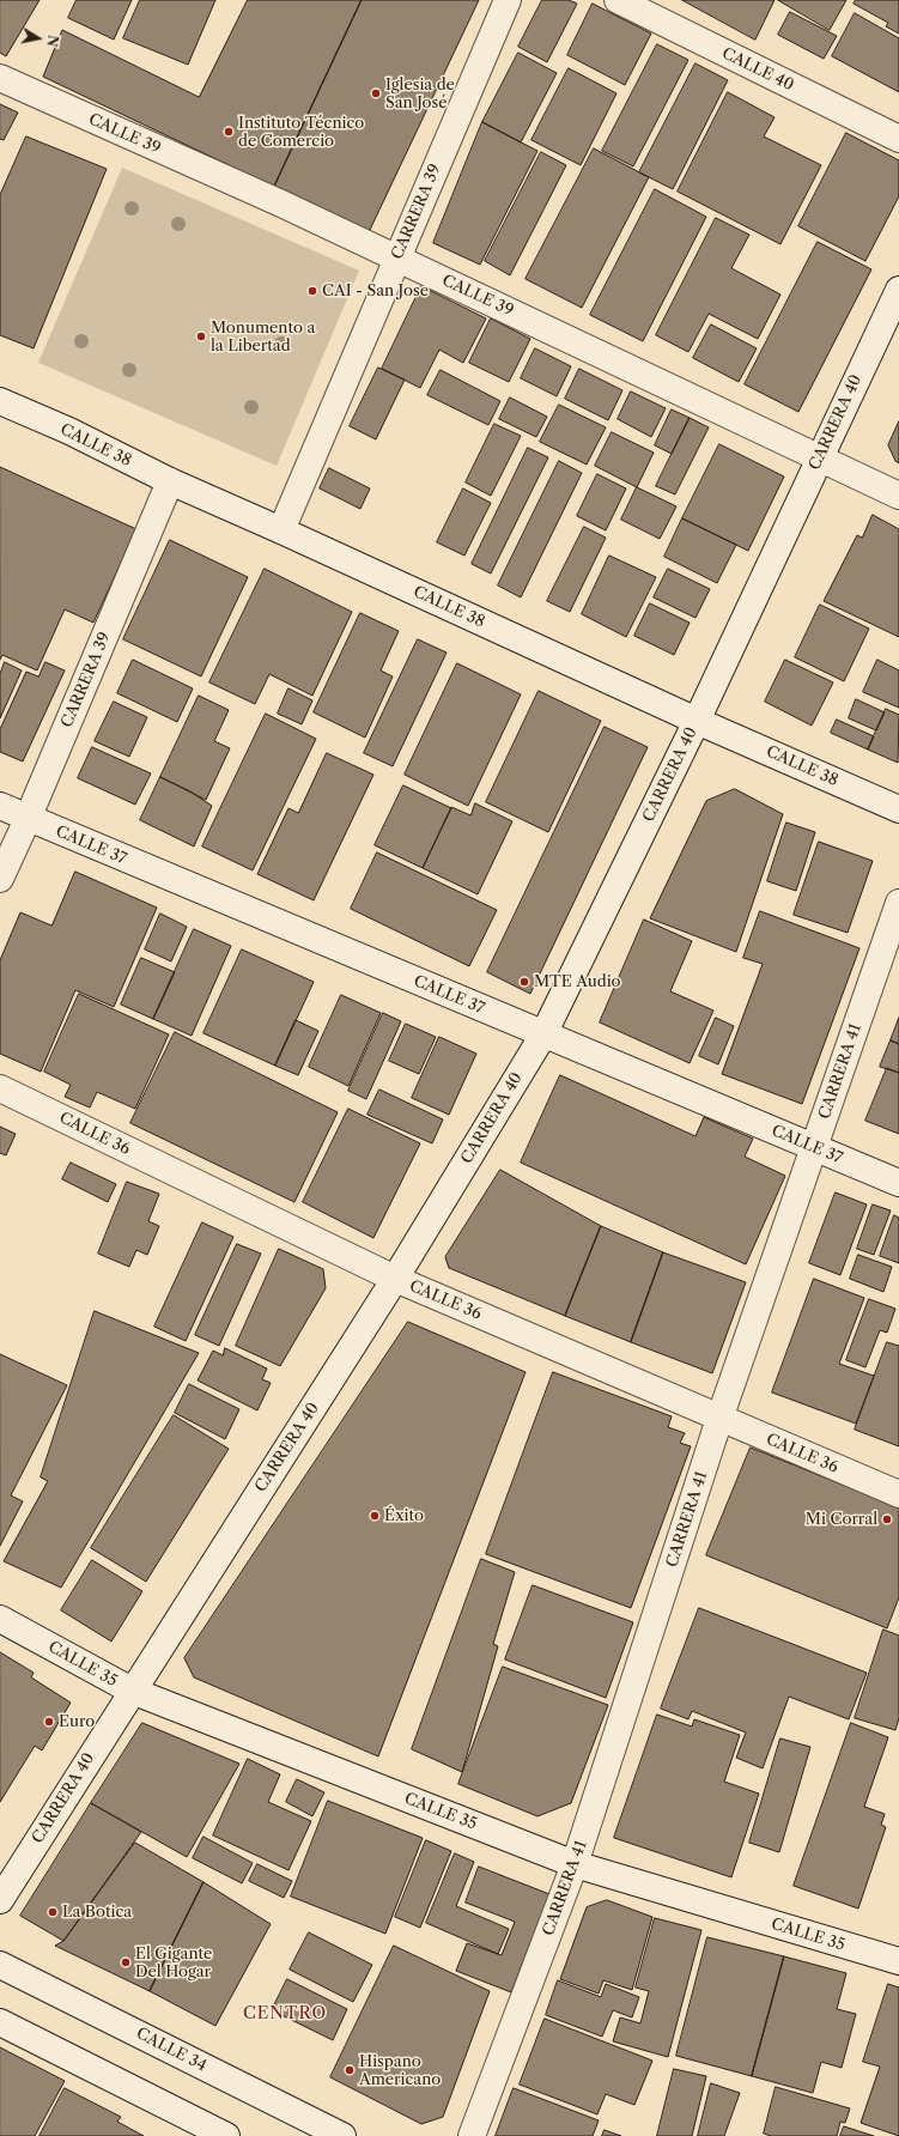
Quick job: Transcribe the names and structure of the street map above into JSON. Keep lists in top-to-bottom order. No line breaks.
{"streets":{"street":["CALLE 40","CALLE 39","CARRERA 39","CARRERA 40","CALLE 38","CALLE 37","CARRERA 41","CALLE 36","CALLE 35","CALLE 34"]},"crossings":[["CALLE 39","CARRERA 39"],["CALLE 39","CARRERA 40"],["CARRERA 39","CALLE 38"],["CARRERA 39","CALLE 37"],["CARRERA 40","CALLE 38"],["CARRERA 40","CALLE 37"],["CARRERA 40","CALLE 36"],["CARRERA 40","CALLE 35"],["CALLE 37","CARRERA 41"],["CARRERA 41","CALLE 36"],["CARRERA 41","CALLE 35"]],"districts":["CENTRO"],"places":["Iglesia de San José","Instituto Técnico de Comercio","CAI - San Jose","Monumento a la Libertad","MTE Audio","Éxito","Mi Corral","Euro","La Botica","El Gigante Del Hogar","Hispano Americano"],"north":"right"}
